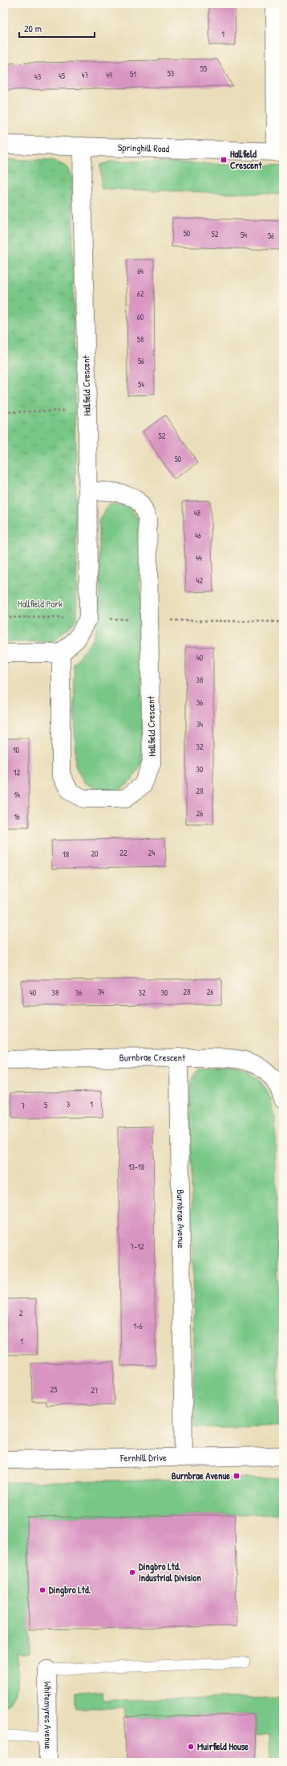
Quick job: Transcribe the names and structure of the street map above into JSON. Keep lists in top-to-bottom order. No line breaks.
{"streets":{"street":["Springhill Road","Hallfield Crescent","Burnbrae Crescent","Burnbrae Avenue","Fernhill Drive","Whitemyres Avenue"]},"crossings":[["Springhill Road","Hallfield Crescent"],["Burnbrae Crescent","Burnbrae Avenue"],["Burnbrae Avenue","Fernhill Drive"]],"parks":["Hallfield Park"],"places":{"transit":["Hallfield Crescent","Burnbrae Avenue"],"other":["Dingbro Ltd. Industrial Division","Dingbro Ltd.","Muirfield House"]},"house_numbers":["1","55","53","51","47","49","45","43","50","52","54","56","64","62","60","58","56","54","52","50","48","46","44","42","40","38","36","34","32","10","30","12","28","14","26","16","22","24","20","18","34","28","26","40","38","36","32","30","3","1","5","7","13-18","7-12","2","1-6","1","25","27"],"scale_bar":"20 m"}
